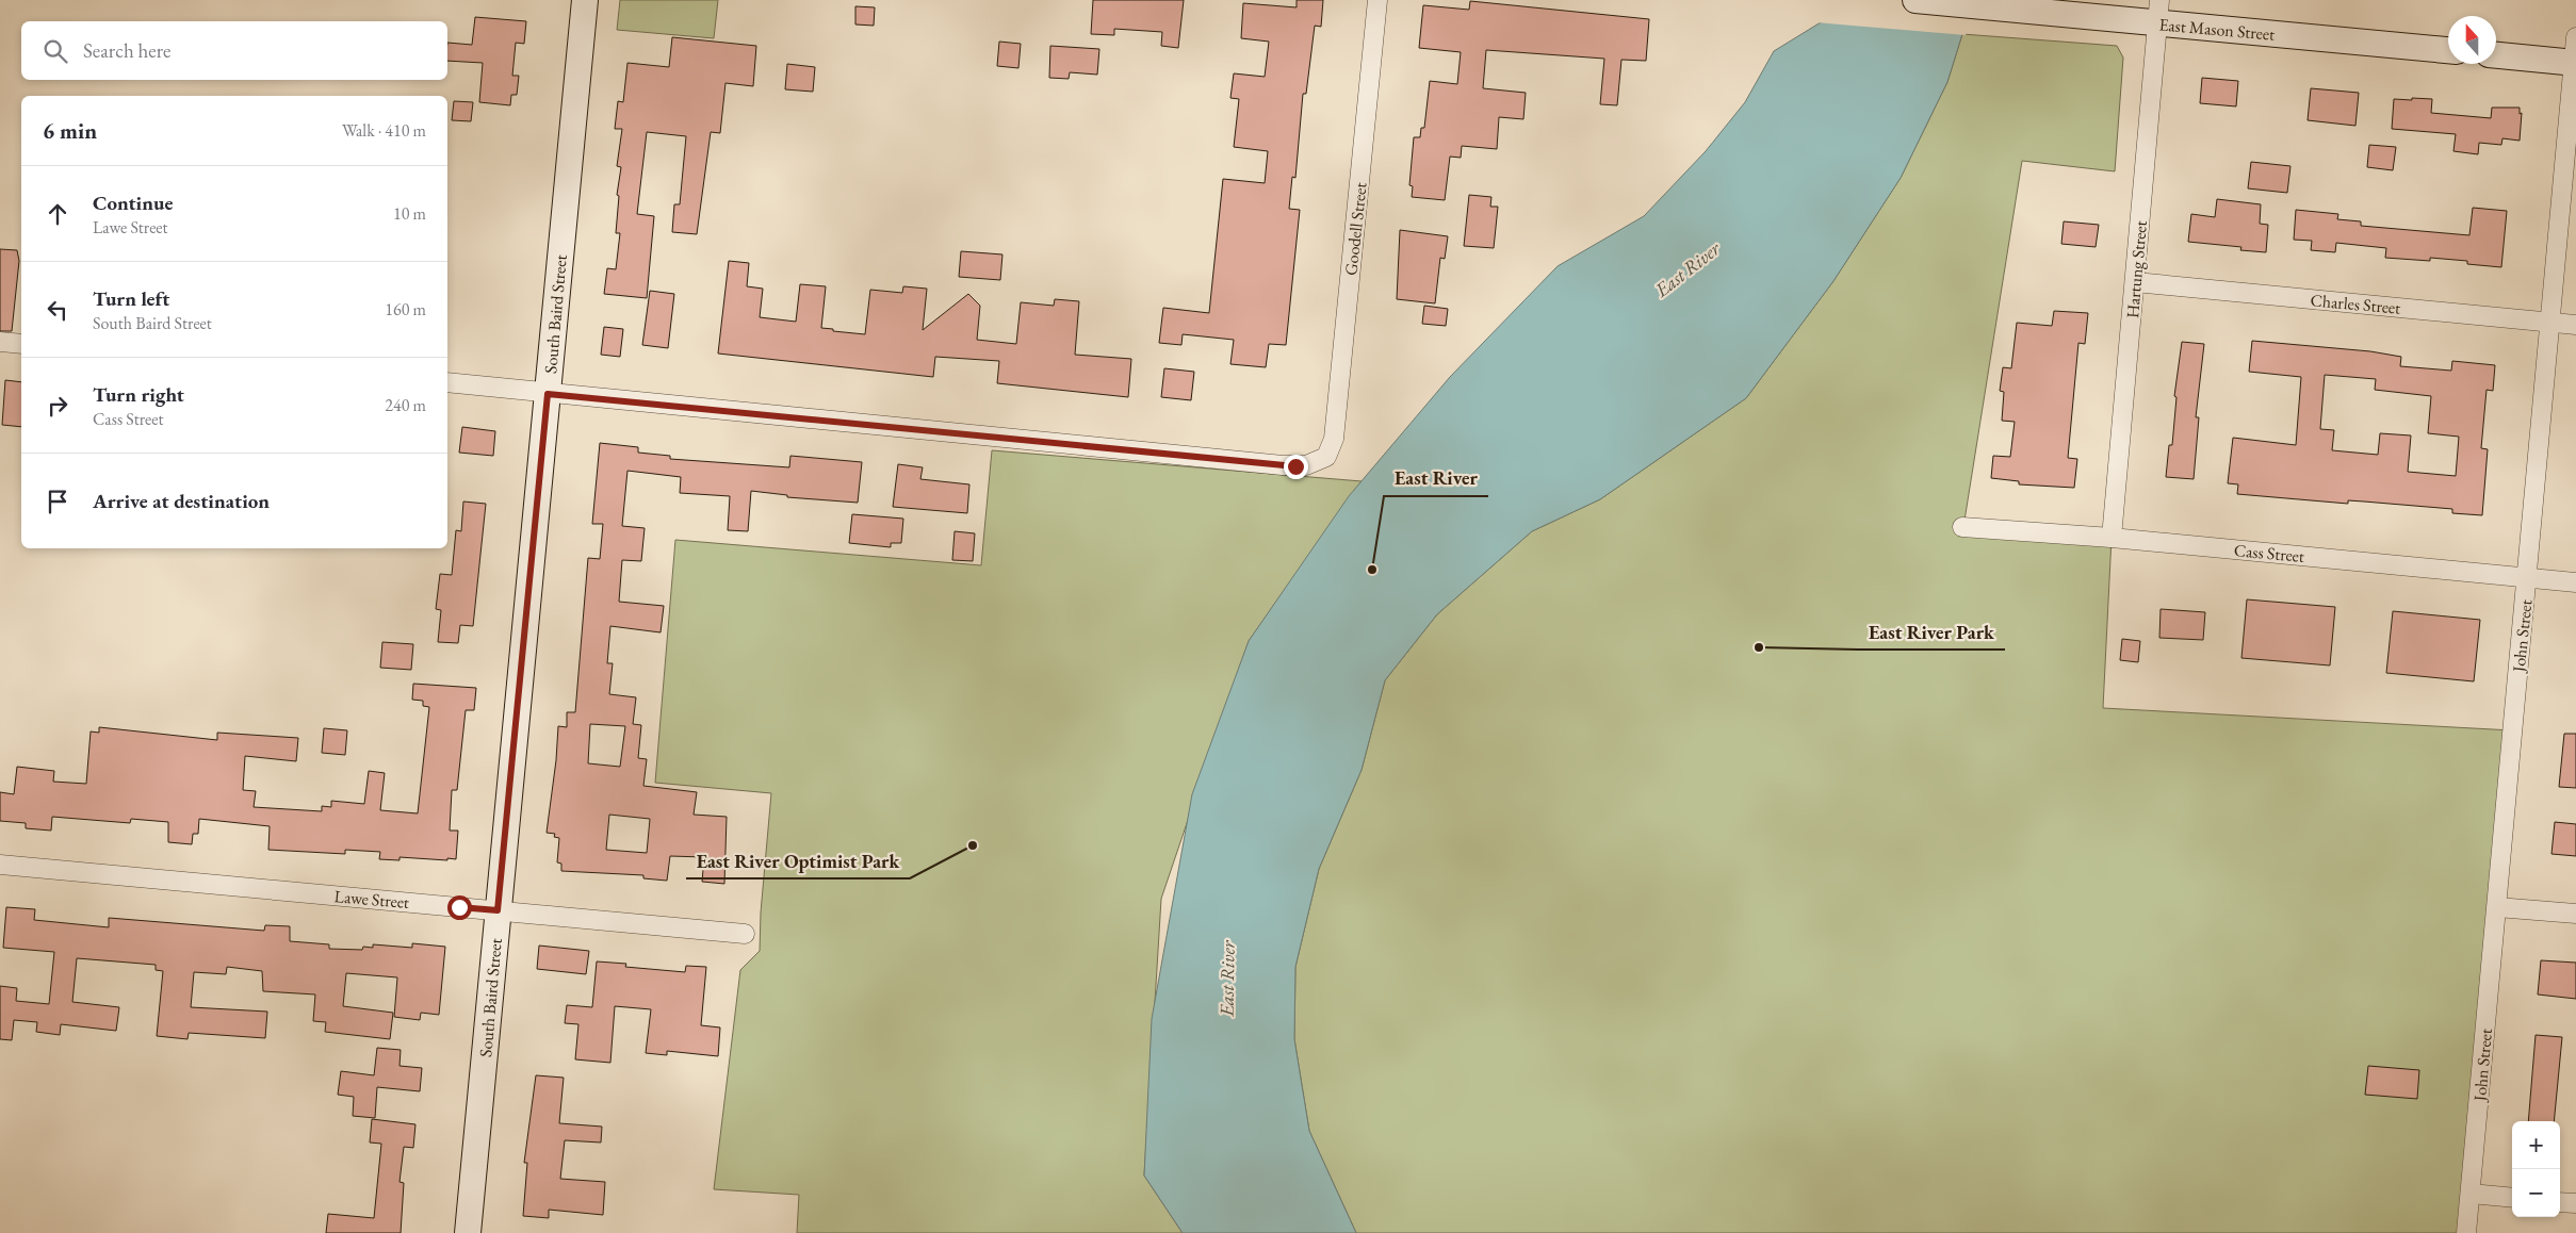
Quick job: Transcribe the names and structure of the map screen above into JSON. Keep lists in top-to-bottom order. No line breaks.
{"streets":{"street":["East Mason Street","Goodell Street","Hartung Street","Charles Street","South Baird Street","Cass Street","John Street","Lawe Street"]},"crossings":[["East Mason Street","Hartung Street"],["Goodell Street","South Baird Street"],["Hartung Street","Charles Street"],["Hartung Street","Cass Street"],["Charles Street","John Street"],["South Baird Street","Lawe Street"],["Cass Street","John Street"]],"water":["East River"],"places":["East River","East River Park","East River Optimist Park"],"north":"top","page":{"search":"Search here","heading":["6 min","Walk · 410 m"],"list":[["Continue","Lawe Street","10 m"],["Turn left","South Baird Street","160 m"],["Turn right","Cass Street","240 m"],"Arrive at destination"],"map_buttons":["+","−"]}}
